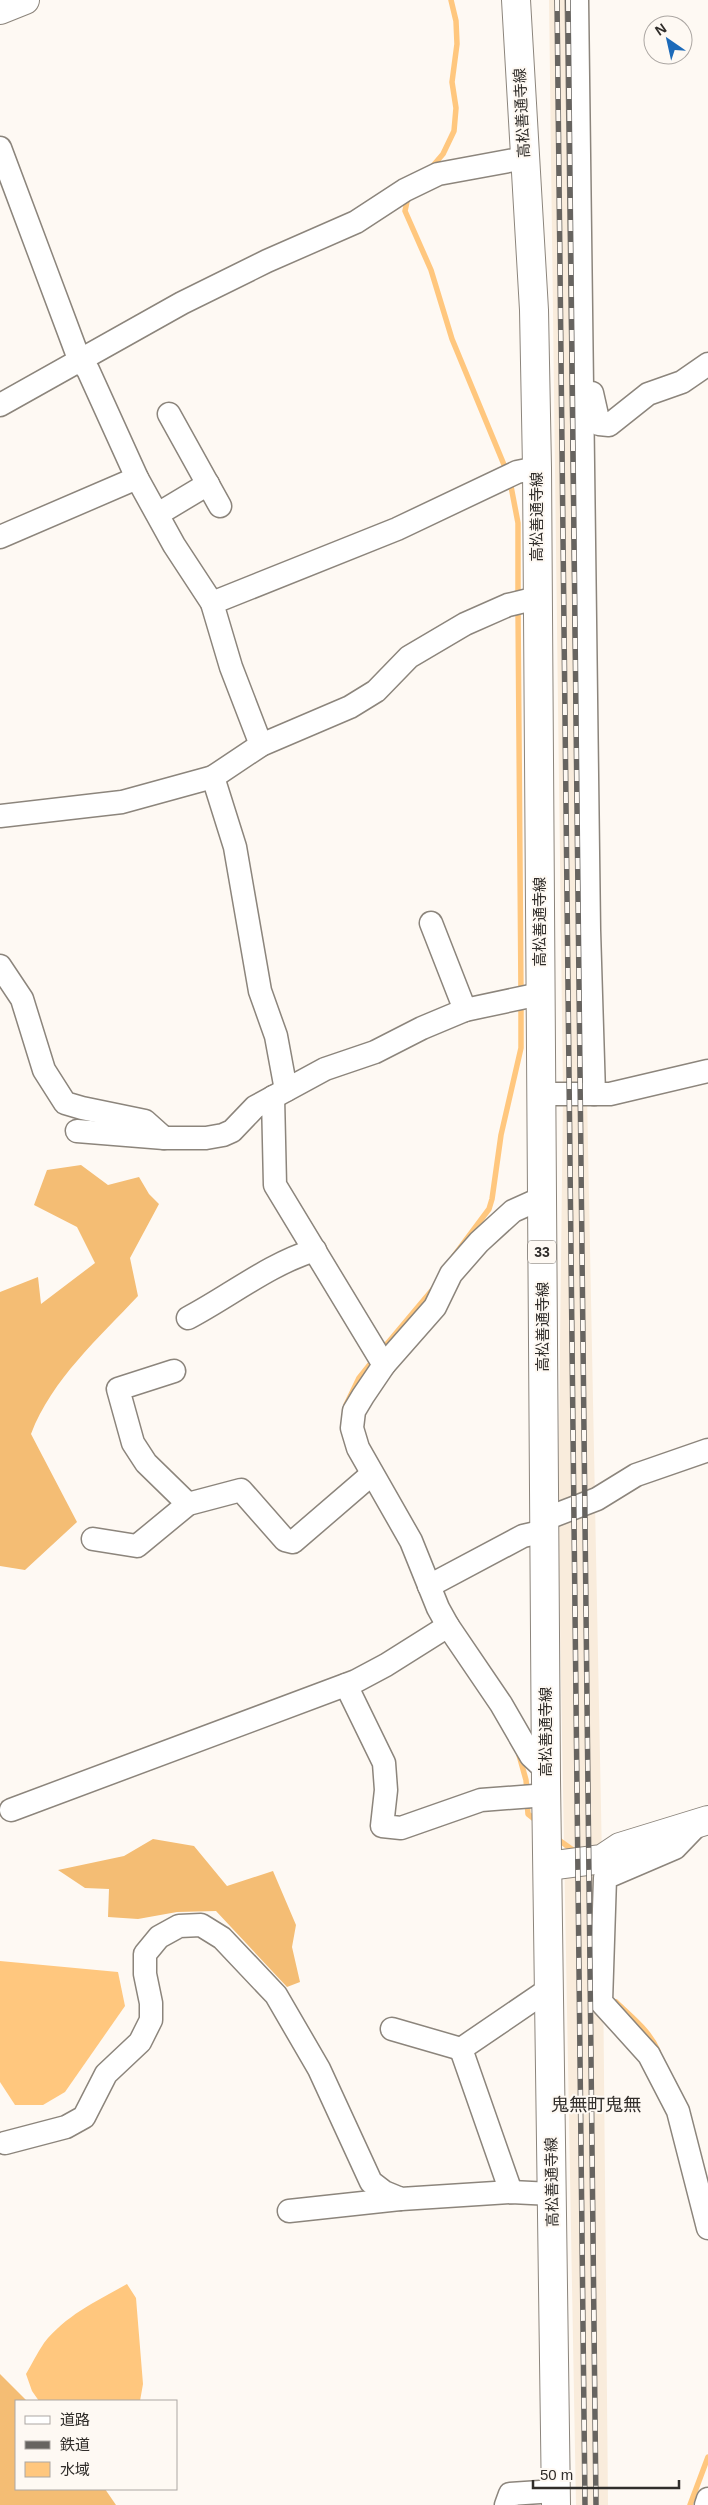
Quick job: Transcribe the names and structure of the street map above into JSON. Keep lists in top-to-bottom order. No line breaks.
{"streets":{"main road":["高松善通寺線","33"]},"districts":["鬼無町鬼無"],"legend":["道路","鉄道","水域"],"scale_bar":"50 m","north":"top left"}
